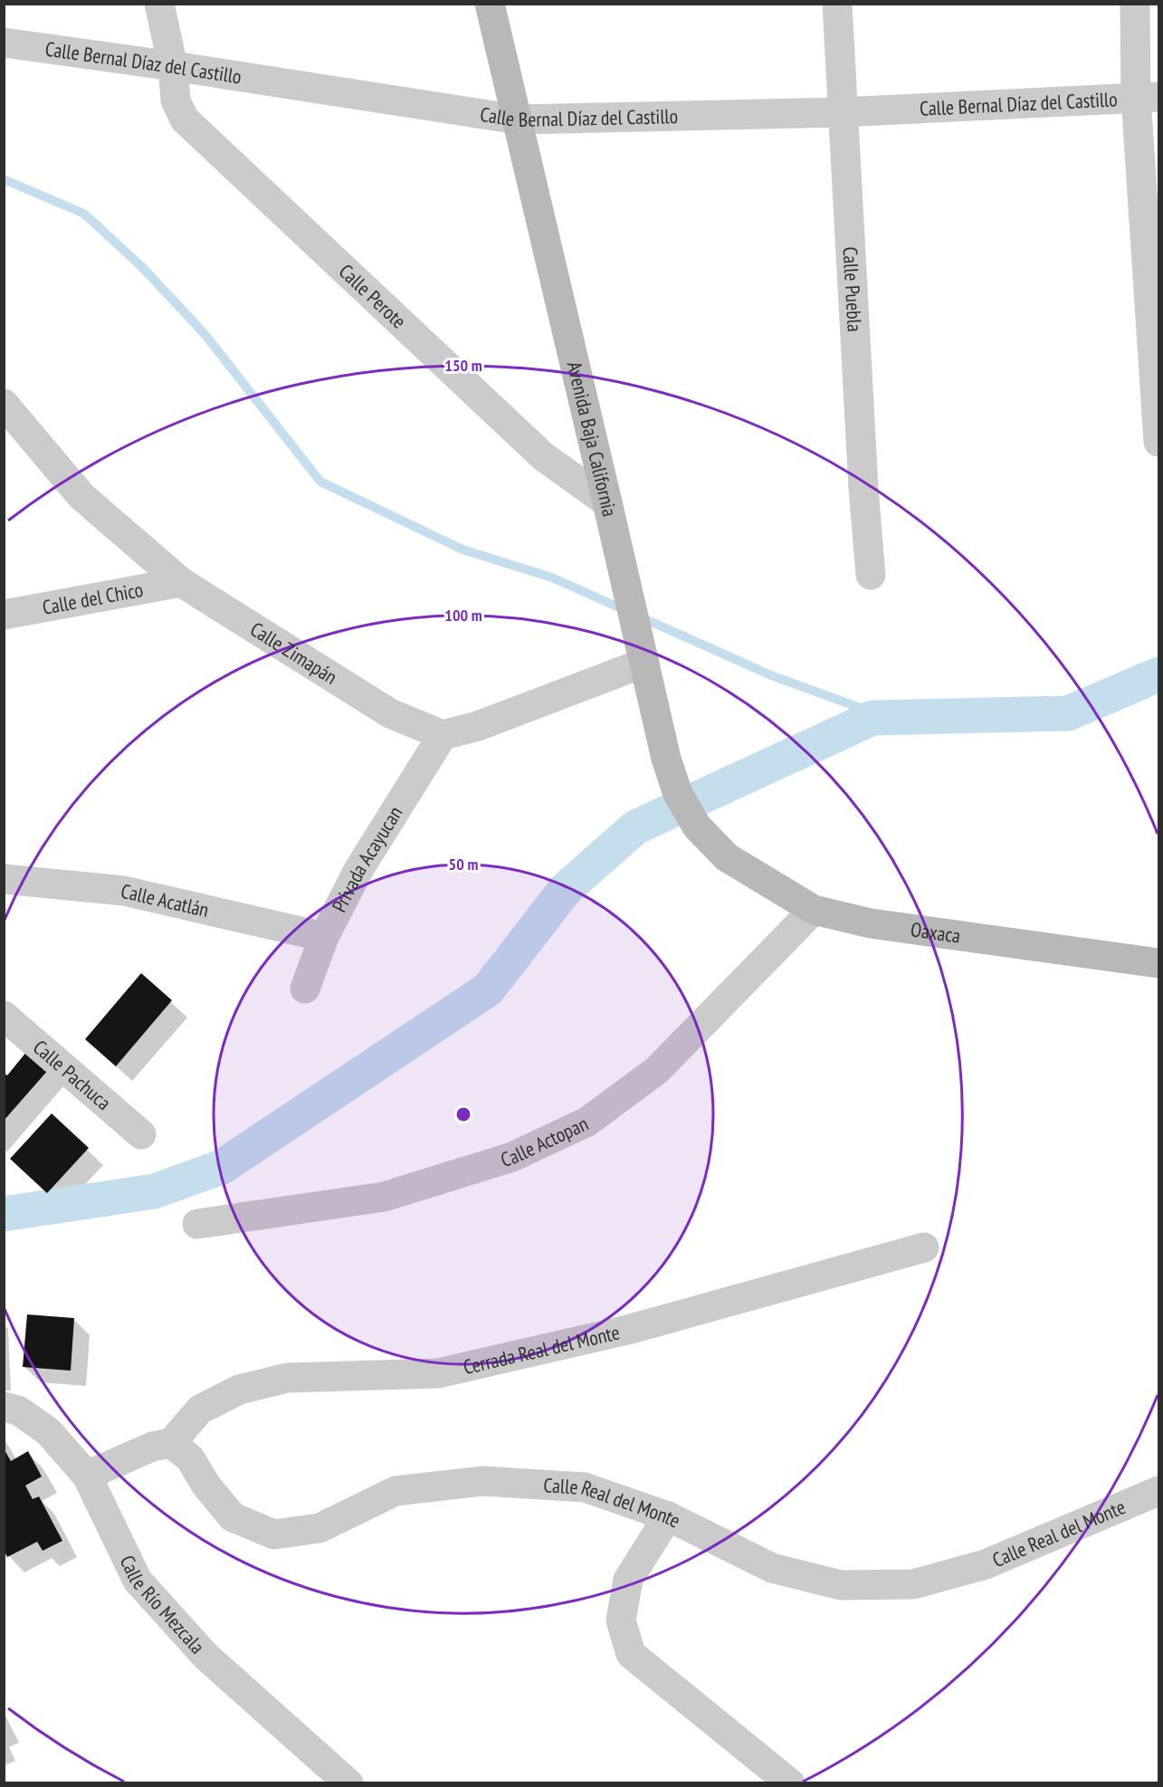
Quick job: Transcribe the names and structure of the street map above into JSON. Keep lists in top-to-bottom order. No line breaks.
{"streets":{"main road":["Avenida Baja California","Oaxaca"],"street":["Calle Bernal Díaz del Castillo","Calle Puebla","Calle Perote","Calle del Chico","Calle Zimapán","Privada Acayucan","Calle Acatlán","Calle Pachuca","Calle Actopan","Cerrada Real del Monte","Calle Real del Monte","Calle Río Mezcala"]},"crossings":[["Calle Bernal Díaz del Castillo","Calle Puebla"],["Calle Bernal Díaz del Castillo","Calle Perote"],["Calle Bernal Díaz del Castillo","Avenida Baja California"],["Calle Perote","Avenida Baja California"],["Avenida Baja California","Oaxaca"],["Calle del Chico","Calle Zimapán"],["Calle Zimapán","Privada Acayucan"],["Privada Acayucan","Calle Acatlán"],["Oaxaca","Calle Actopan"],["Cerrada Real del Monte","Calle Real del Monte"]],"rings":["150 m","100 m","50 m"]}
